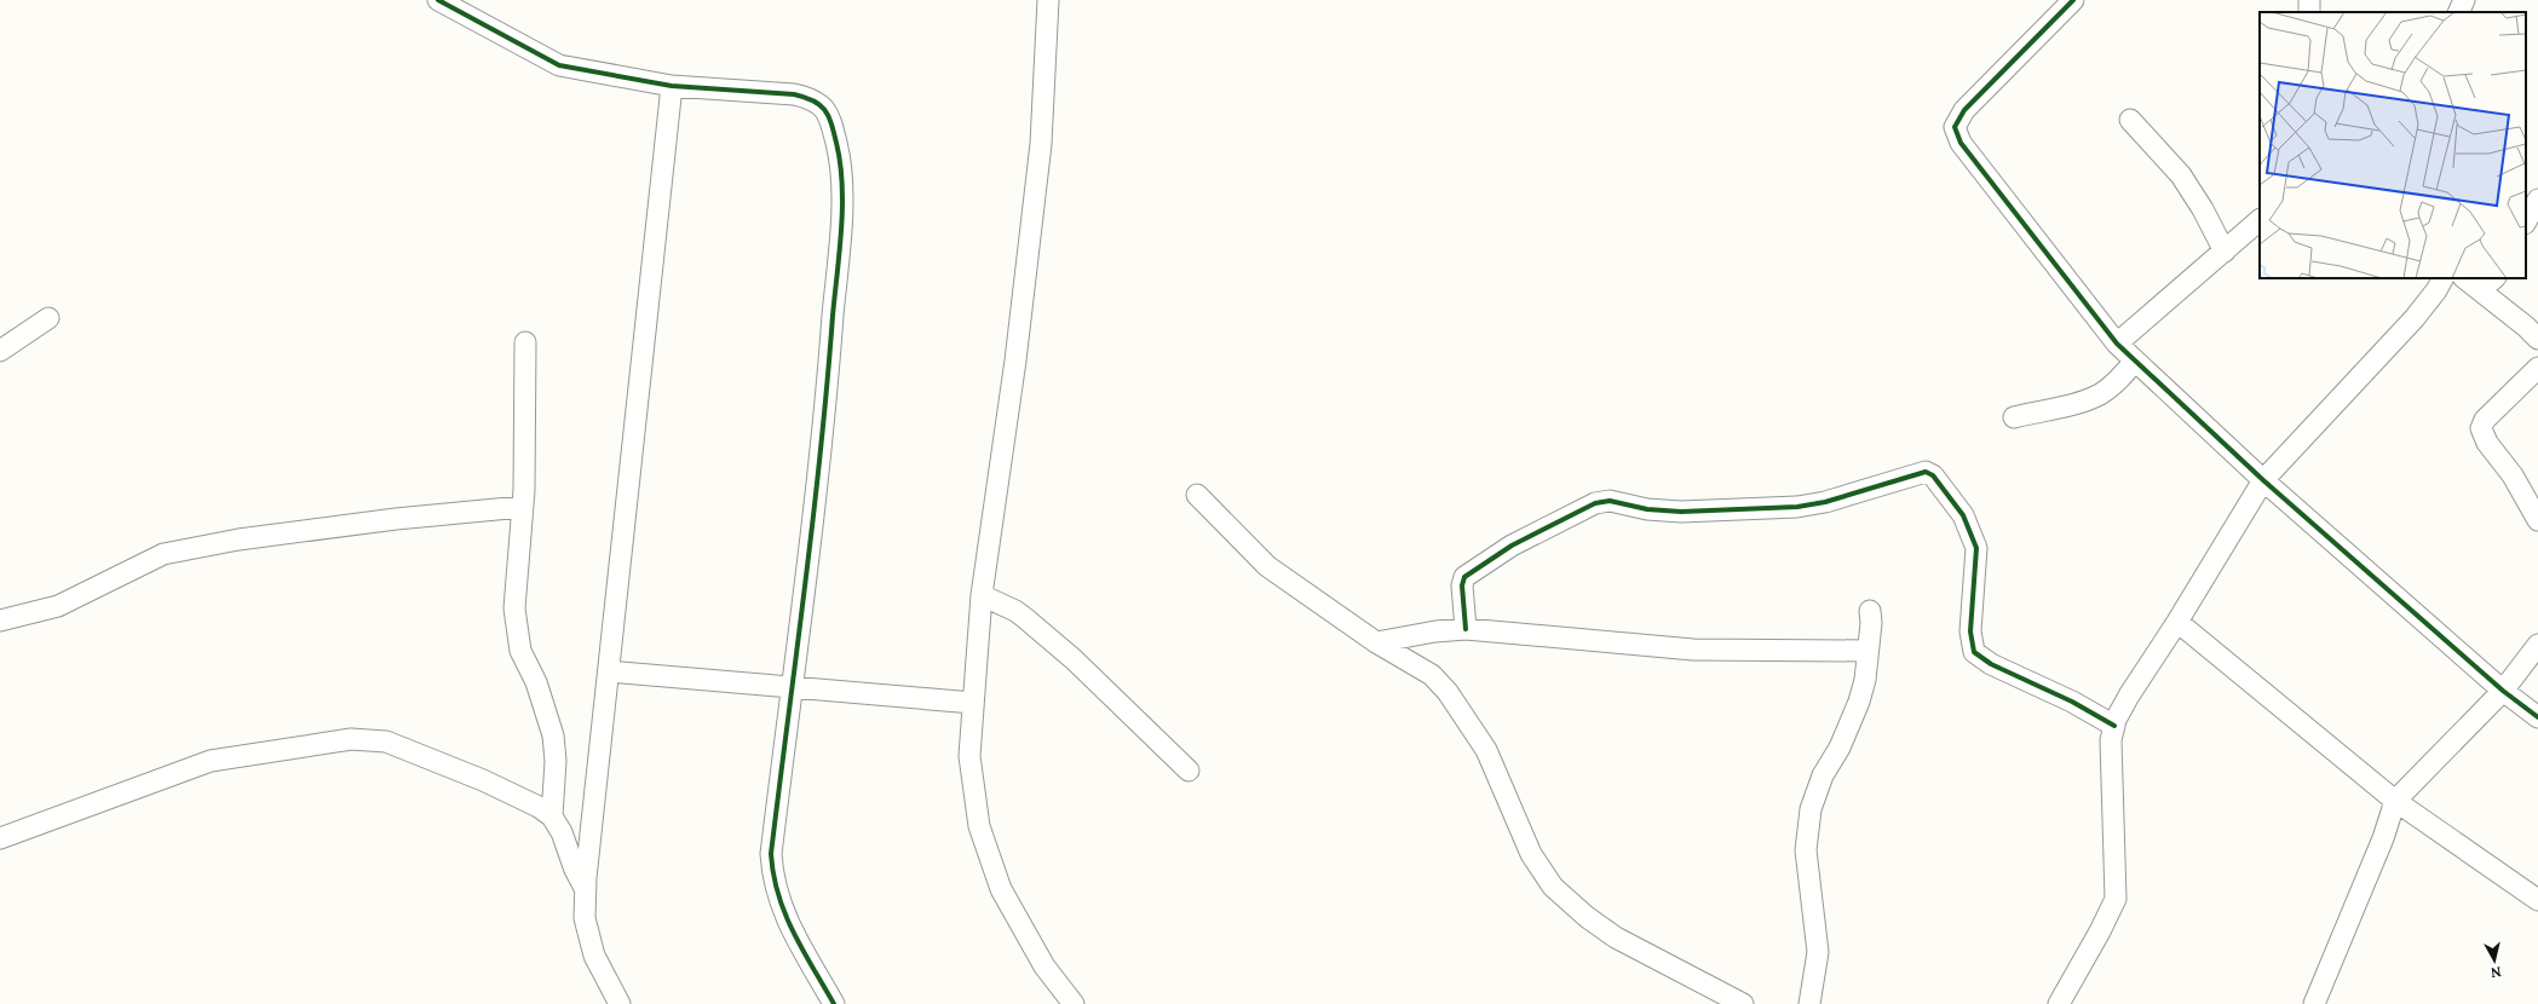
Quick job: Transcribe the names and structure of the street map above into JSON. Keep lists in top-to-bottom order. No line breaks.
{"north":"bottom"}
